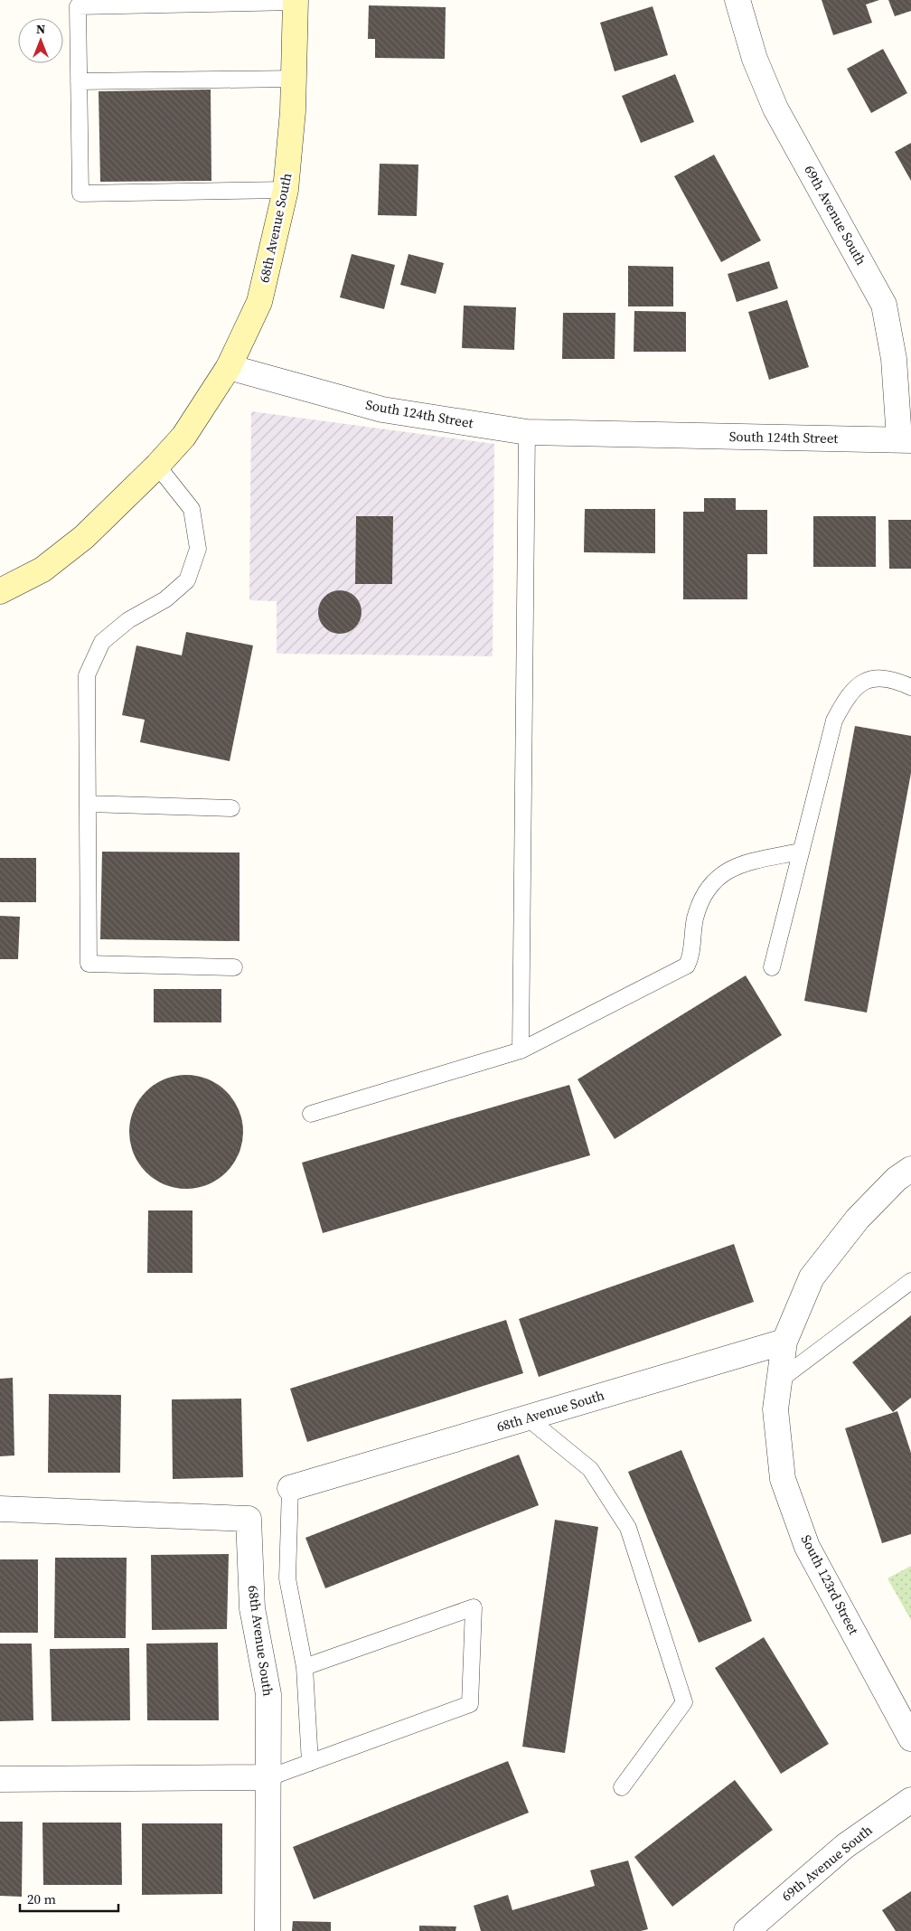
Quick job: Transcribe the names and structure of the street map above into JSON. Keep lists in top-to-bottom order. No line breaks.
{"streets":{"street":["69th Avenue South","68th Avenue South","South 124th Street","South 123rd Street"]},"crossings":[["69th Avenue South","South 124th Street"],["68th Avenue South","South 124th Street"],["68th Avenue South","South 123rd Street"]],"scale_bar":"20 m","north":"top"}
